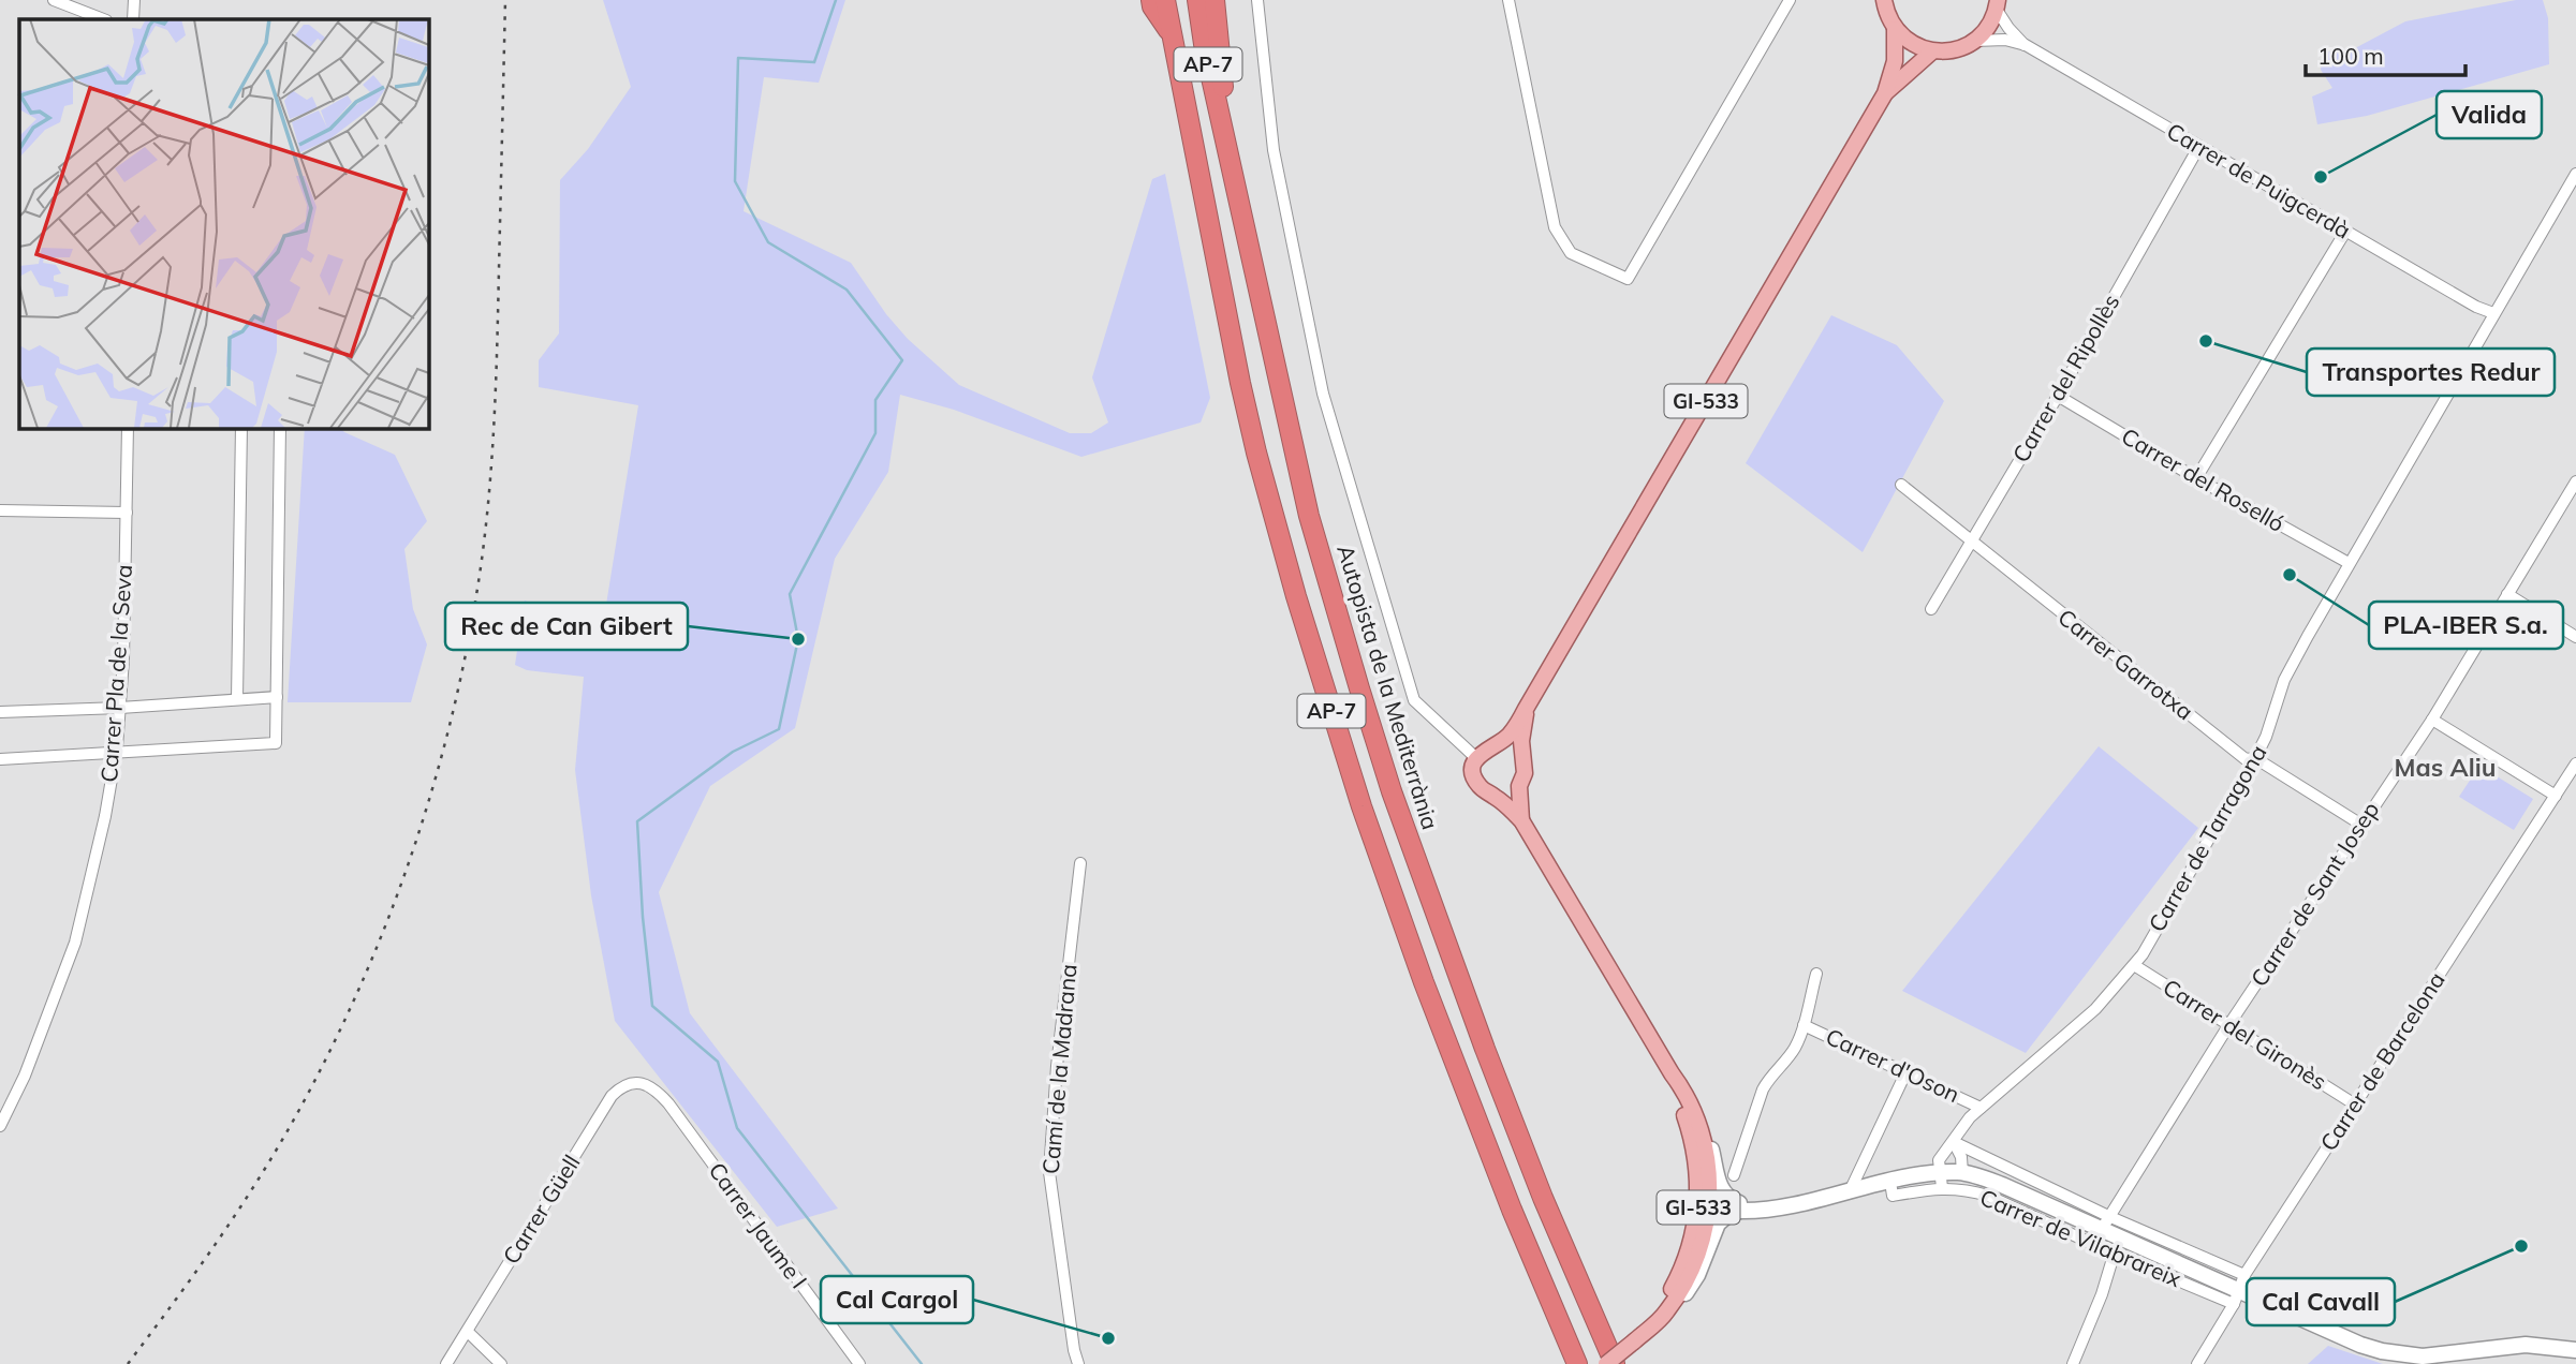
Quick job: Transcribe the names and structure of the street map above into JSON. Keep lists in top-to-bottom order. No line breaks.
{"streets":{"highway":["AP-7","Autopista de la Mediterrània"],"main road":["GI-533"],"street":["Carrer de Puigcerdà","Carrer del Ripollès","Carrer del Roselló","Carrer Garrotxa","Carrer Pla de la Seva","Carrer de Tarragona","Carrer de Sant Josep","Carrer del Gironès","Carrer de Barcelona","Carrer d'Oson","Camí de la Madrana","Carrer Güell","Carrer Jaume I","Carrer de Vilabrareix"]},"crossings":[["Carrer de Puigcerdà","Carrer del Ripollès"],["Carrer de Puigcerdà","Carrer de Tarragona"],["Carrer del Ripollès","Carrer del Roselló"],["Carrer del Ripollès","Carrer Garrotxa"],["Carrer del Roselló","Carrer de Tarragona"],["Carrer Garrotxa","Carrer de Tarragona"],["Carrer Garrotxa","Carrer de Sant Josep"],["Carrer de Tarragona","Carrer del Gironès"],["Carrer de Tarragona","Carrer d'Oson"],["Carrer de Tarragona","Carrer de Vilabrareix"],["Carrer de Sant Josep","Carrer del Gironès"],["Carrer de Sant Josep","Carrer de Vilabrareix"],["Carrer del Gironès","Carrer de Barcelona"],["Carrer de Barcelona","Carrer de Vilabrareix"],["Carrer Güell","Carrer Jaume I"]],"districts":["Mas Aliu"],"places":["Valida","Transportes Redur","PLA-IBER S.a.","Rec de Can Gibert","Cal Cavall","Cal Cargol"],"scale_bar":"100 m"}
